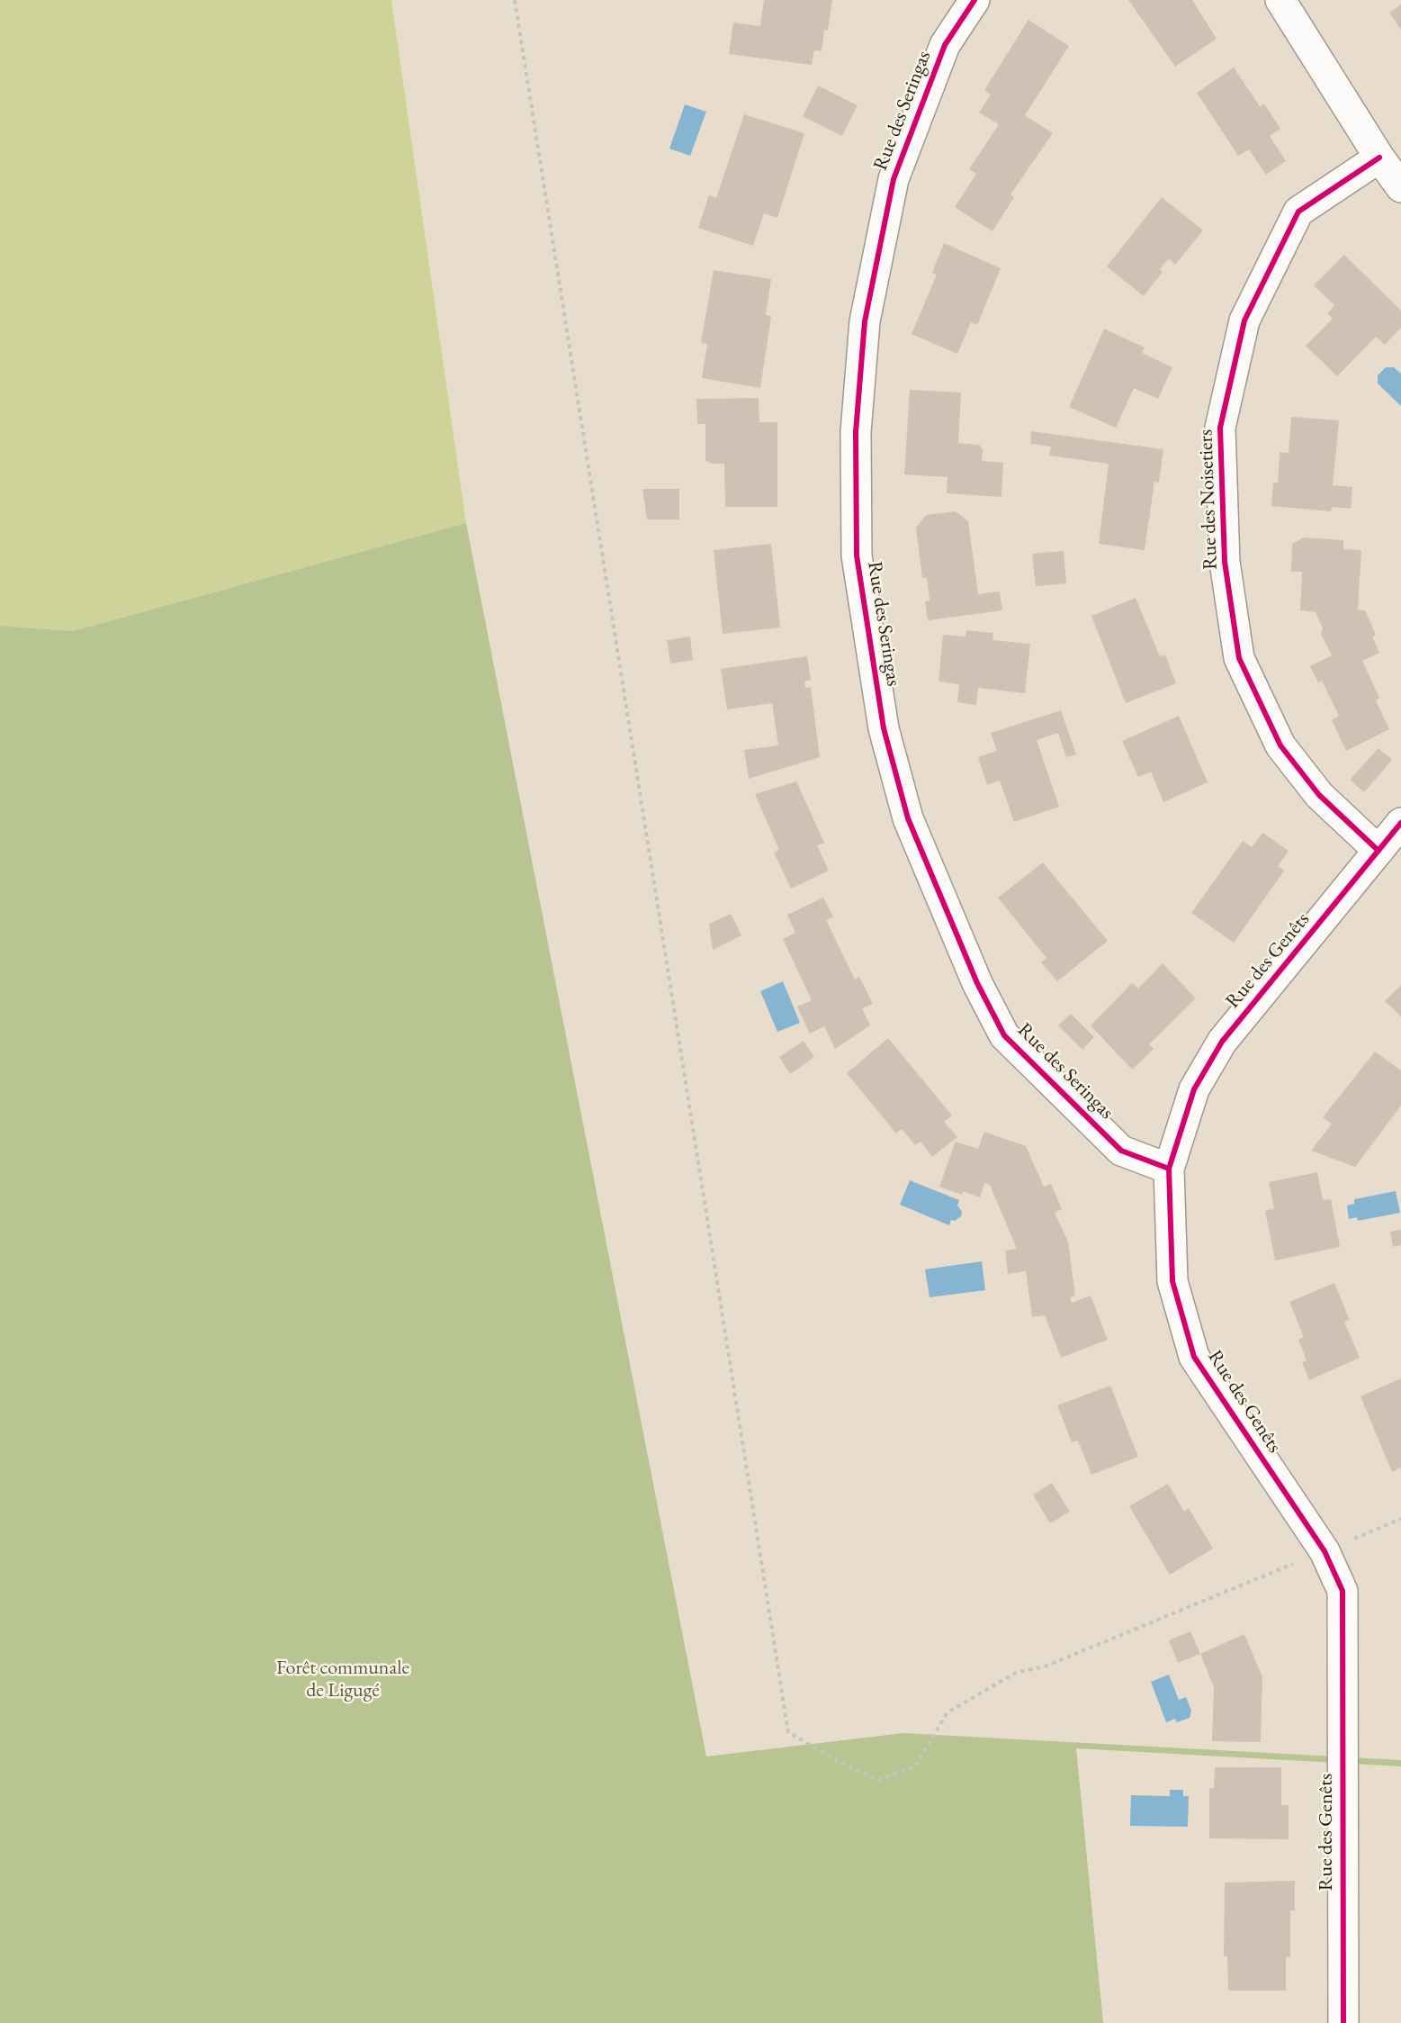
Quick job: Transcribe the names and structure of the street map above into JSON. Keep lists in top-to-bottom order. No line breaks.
{"streets":{"street":["Rue des Seringas","Rue des Noisetiers","Rue des Genêts"]},"crossings":[["Rue des Seringas","Rue des Genêts"],["Rue des Noisetiers","Rue des Genêts"]],"parks":["Forêt communale de Ligugé"]}
